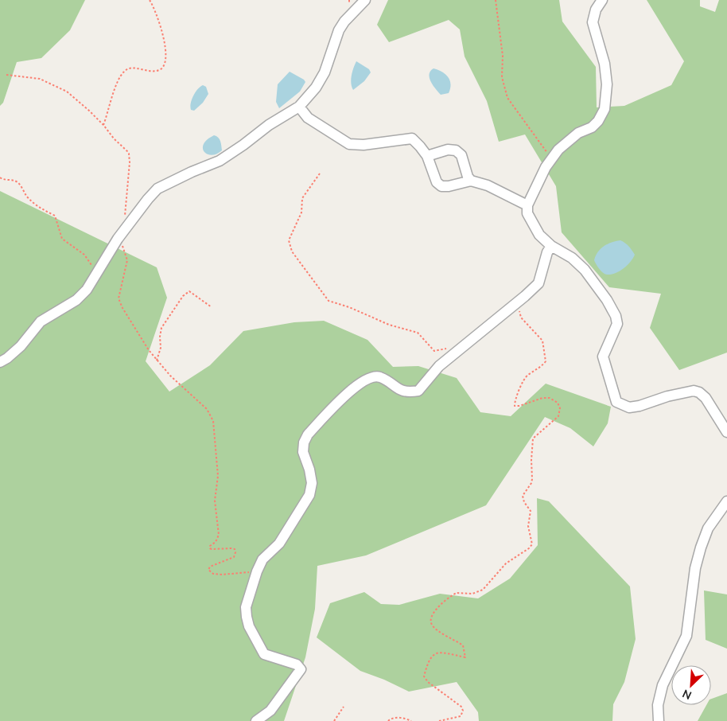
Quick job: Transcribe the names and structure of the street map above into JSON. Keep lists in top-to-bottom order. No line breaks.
{"north":"bottom left"}
